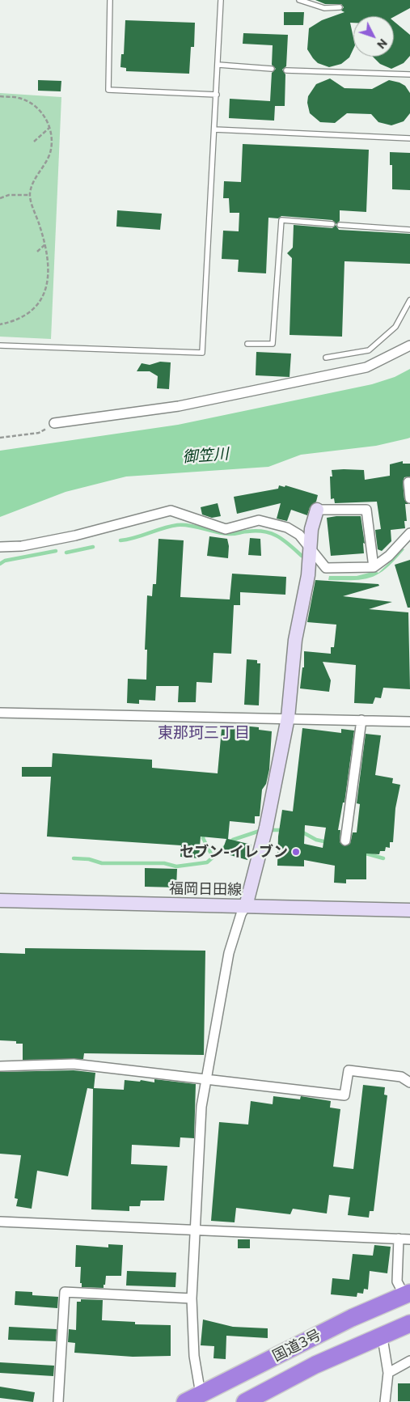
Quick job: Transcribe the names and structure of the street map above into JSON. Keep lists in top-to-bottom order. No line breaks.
{"streets":{"main road":["福岡日田線"]},"districts":["東那珂三丁目"],"water":["御笠川"],"places":["セブン-イレブン"],"north":"bottom right"}
